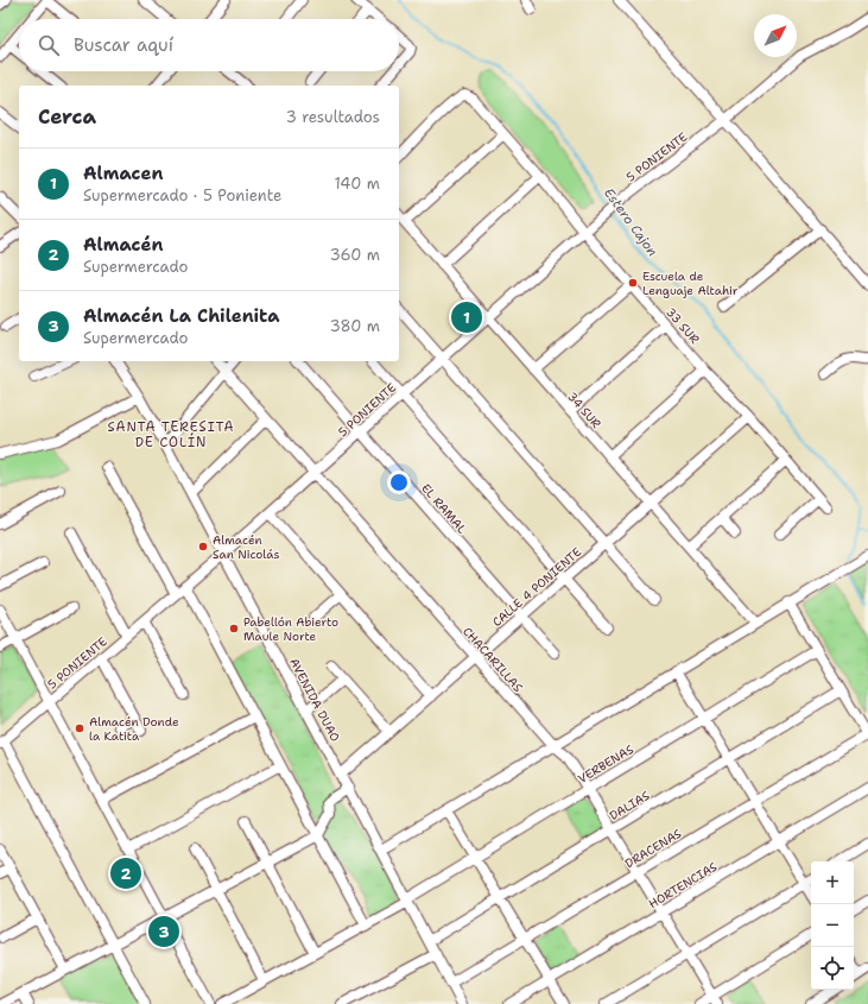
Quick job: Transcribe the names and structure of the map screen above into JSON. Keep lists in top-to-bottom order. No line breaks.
{"streets":{"street":["5 PONIENTE","33 SUR","34 SUR","EL RAMAL","CALLE 4 PONIENTE","CHACARILLAS","AVENIDA DUAO","VERBENAS","DALIAS","DRACENAS","HORTENCIAS"]},"crossings":[["5 PONIENTE","33 SUR"],["5 PONIENTE","34 SUR"],["5 PONIENTE","EL RAMAL"],["5 PONIENTE","CHACARILLAS"],["5 PONIENTE","AVENIDA DUAO"],["33 SUR","CALLE 4 PONIENTE"],["34 SUR","CALLE 4 PONIENTE"],["EL RAMAL","CALLE 4 PONIENTE"],["CALLE 4 PONIENTE","CHACARILLAS"],["CALLE 4 PONIENTE","AVENIDA DUAO"],["CHACARILLAS","VERBENAS"],["CHACARILLAS","DALIAS"],["CHACARILLAS","DRACENAS"],["CHACARILLAS","HORTENCIAS"],["AVENIDA DUAO","VERBENAS"],["AVENIDA DUAO","DALIAS"],["AVENIDA DUAO","DRACENAS"]],"districts":["SANTA TERESITA DE COLÍN"],"water":["Estero Cajon"],"places":["Escuela de Lenguaje Altahir","Almacén San Nicolás","Pabellón Abierto Maule Norte","Almacén Donde la Katita"],"north":"top right","page":{"search":"Buscar aquí","heading":["Cerca","3 resultados"],"list":[{"mark":"1","name":"Almacen","note":"Supermercado · 5 Poniente","value":"140 m"},{"mark":"2","name":"Almacén","note":"Supermercado","value":"360 m"},{"mark":"3","name":"Almacén La Chilenita","note":"Supermercado","value":"380 m"}],"pins":["1","2","3"],"map_buttons":["+","−"]}}
